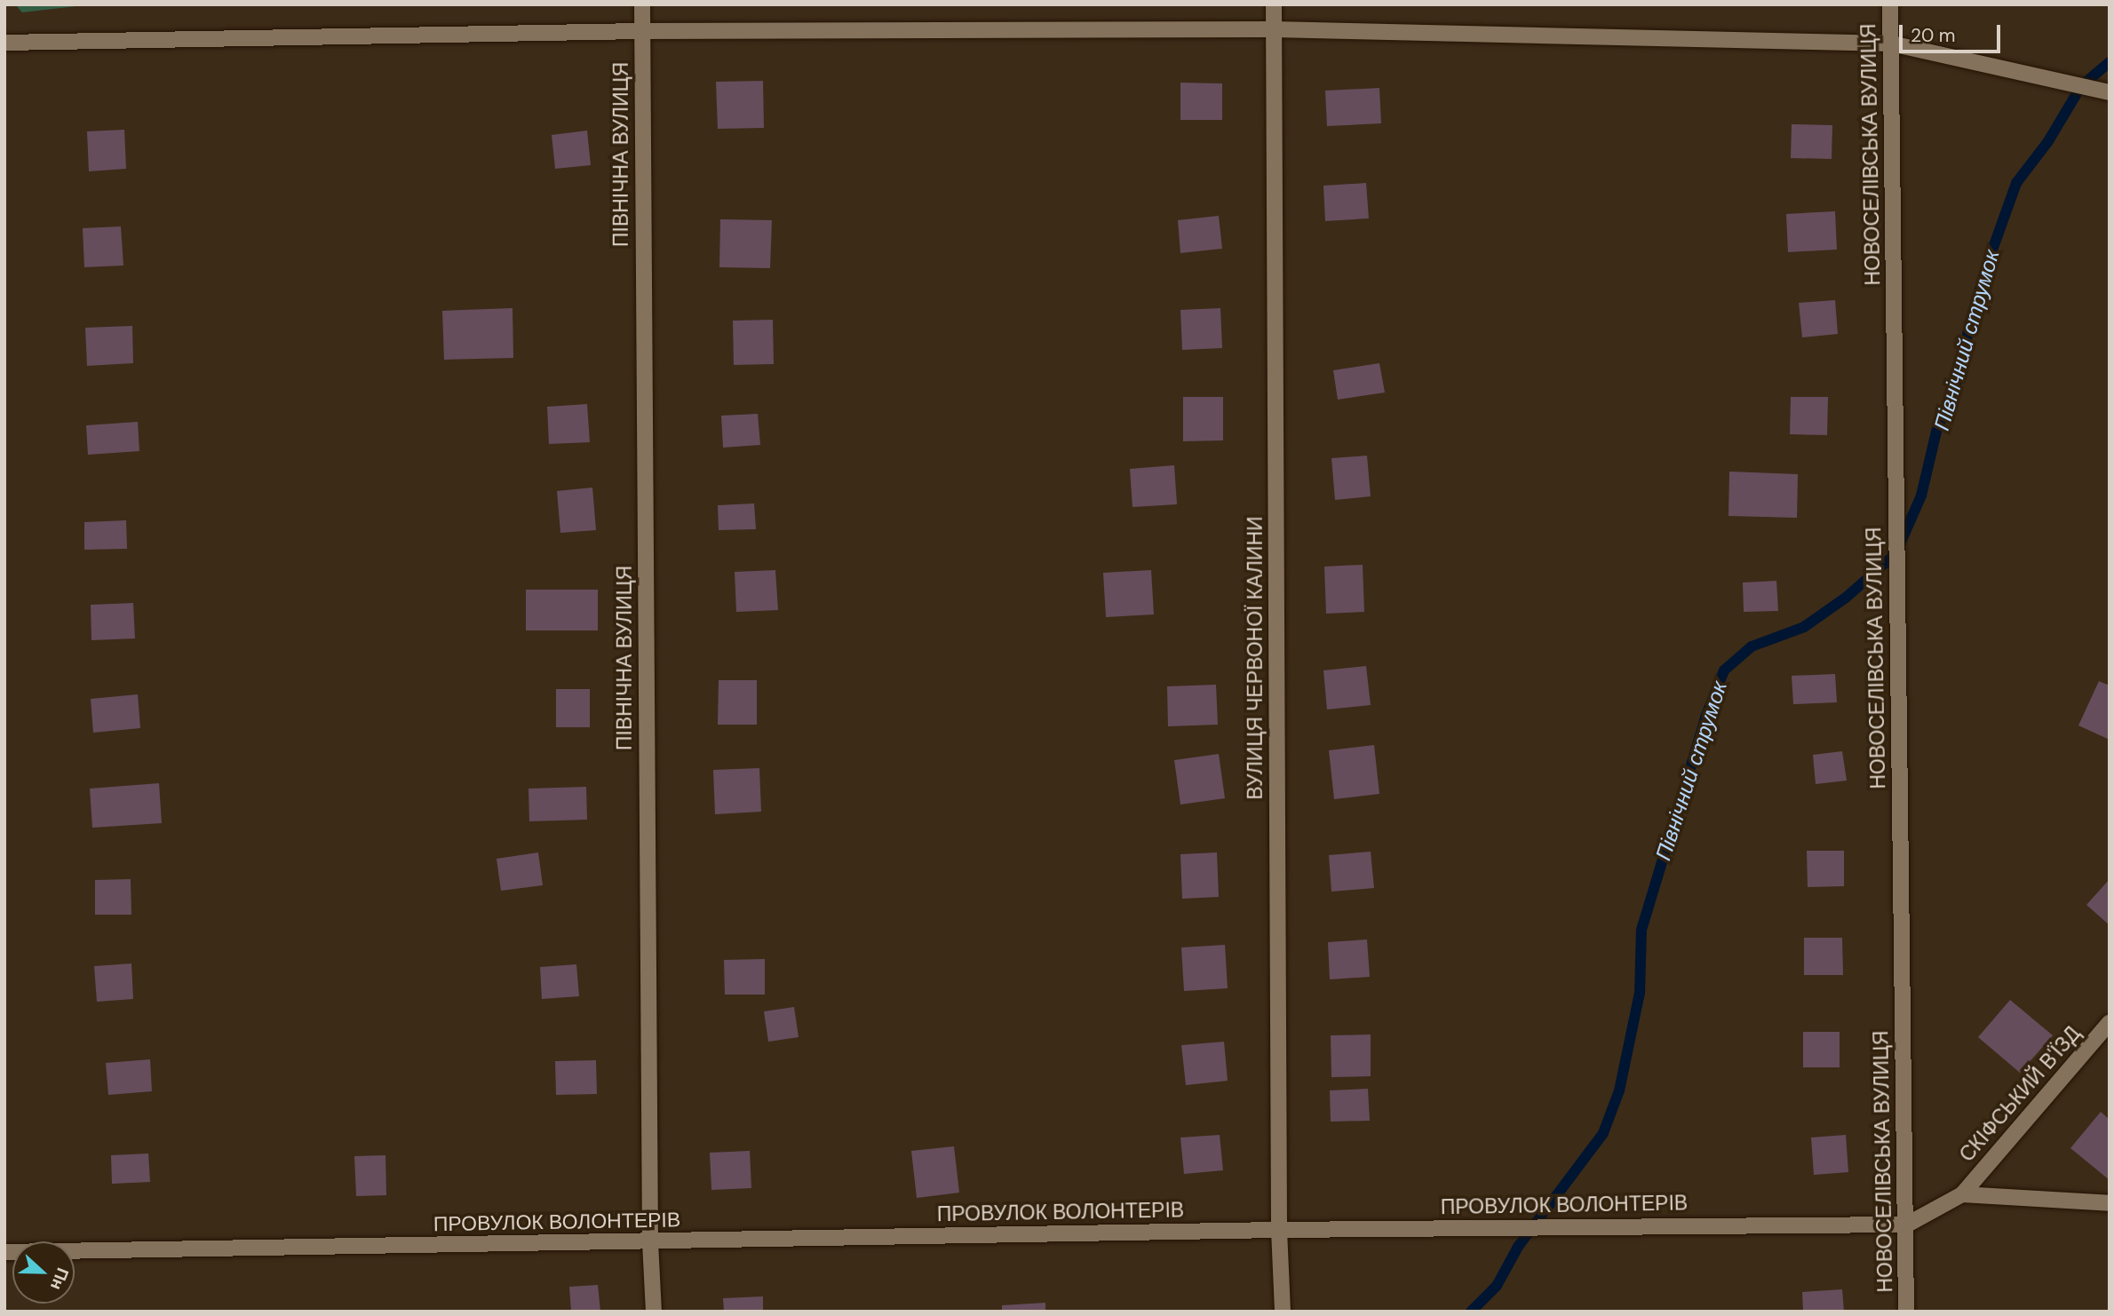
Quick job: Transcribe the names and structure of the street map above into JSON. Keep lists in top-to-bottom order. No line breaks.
{"streets":{"street":["ПІВНІЧНА ВУЛИЦЯ","НОВОСЕЛІВСЬКА ВУЛИЦЯ","ВУЛИЦЯ ЧЕРВОНОЇ КАЛИНИ","СКІФСЬКИЙ В'ЇЗД","ПРОВУЛОК ВОЛОНТЕРІВ"]},"crossings":[["ПІВНІЧНА ВУЛИЦЯ","ПРОВУЛОК ВОЛОНТЕРІВ"],["НОВОСЕЛІВСЬКА ВУЛИЦЯ","ПРОВУЛОК ВОЛОНТЕРІВ"],["ВУЛИЦЯ ЧЕРВОНОЇ КАЛИНИ","ПРОВУЛОК ВОЛОНТЕРІВ"],["СКІФСЬКИЙ В'ЇЗД","ПРОВУЛОК ВОЛОНТЕРІВ"]],"water":["Північний струмок"],"scale_bar":"20 m","north":"right"}
